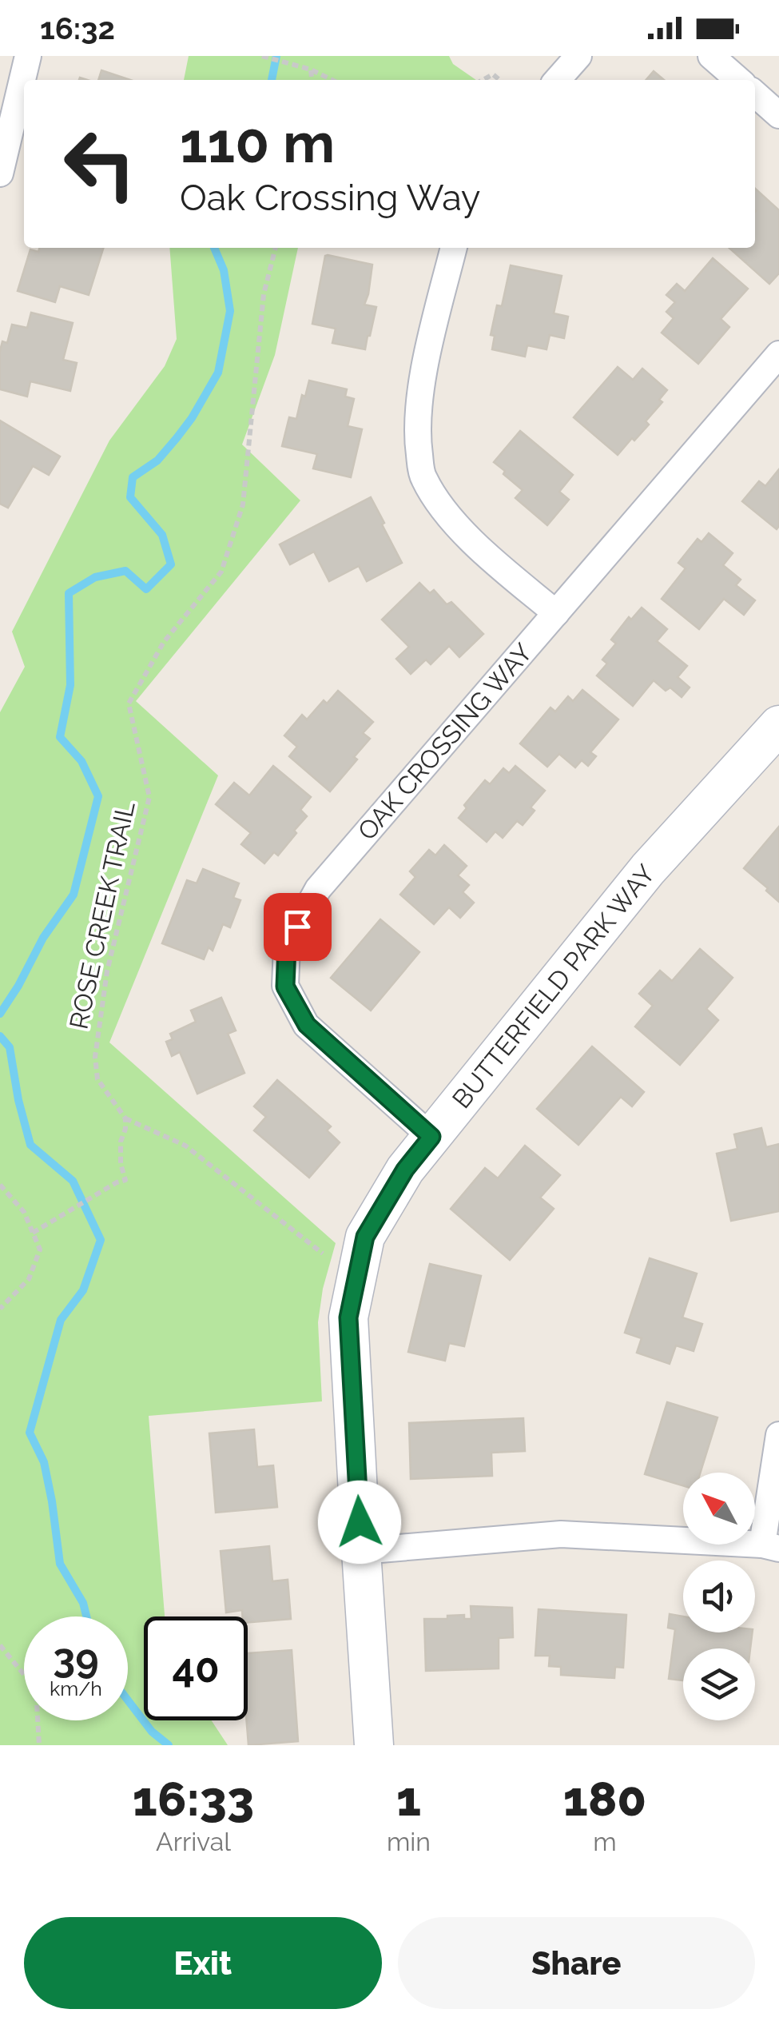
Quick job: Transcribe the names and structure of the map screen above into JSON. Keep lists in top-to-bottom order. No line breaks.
{"streets":{"street":["OAK CROSSING WAY","BUTTERFIELD PARK WAY"],"path":["ROSE CREEK TRAIL"]},"crossings":[["OAK CROSSING WAY","BUTTERFIELD PARK WAY"]],"north":"top left","page":{"status":"16:32","turn":["110 m","Oak Crossing Way"],"speed":"39 km/h","limit":"40","eta":["16:33","Arrival","1","min","180","m"],"buttons":["Exit","Share"]}}
